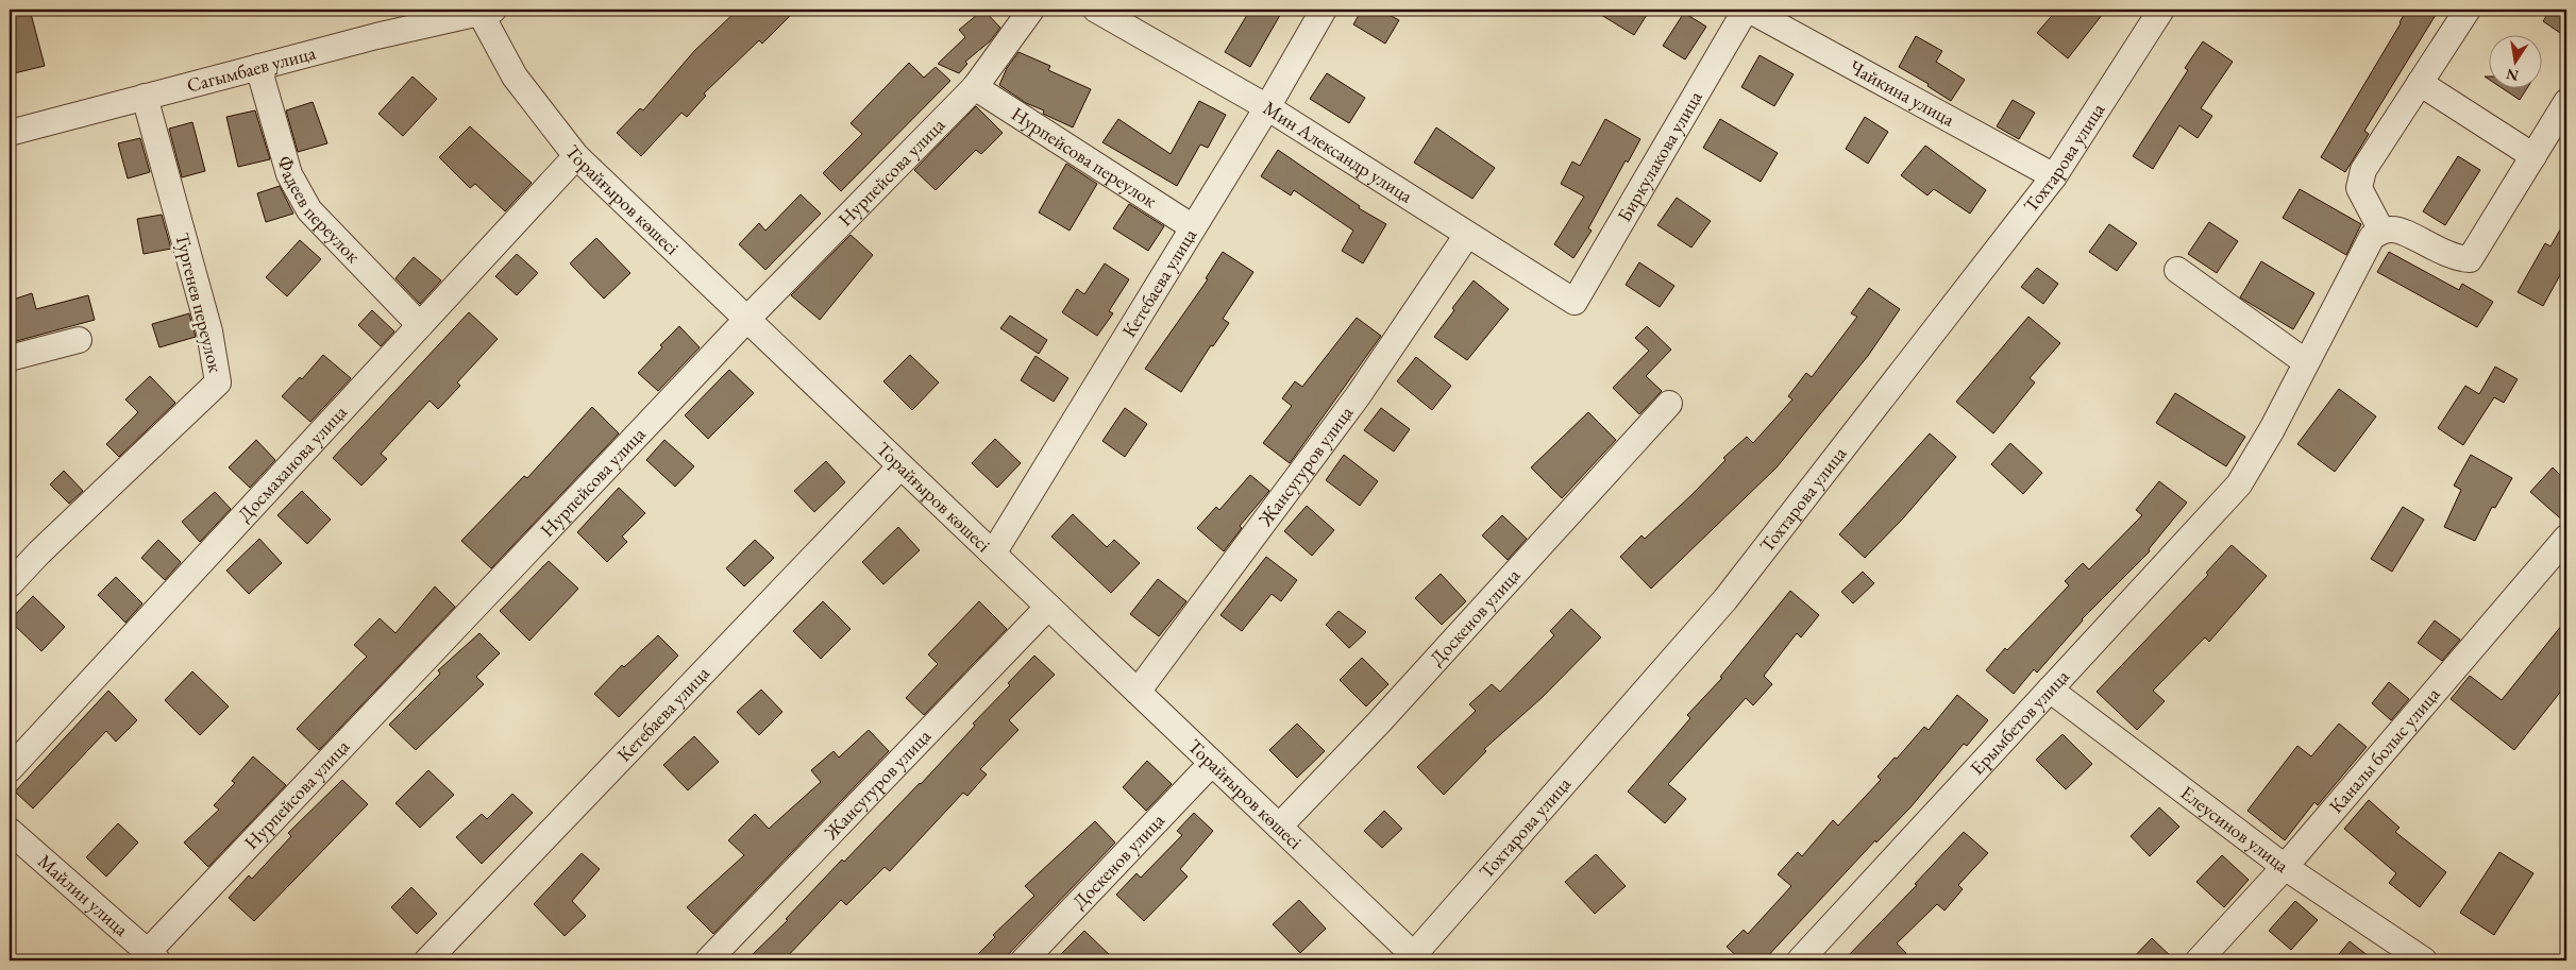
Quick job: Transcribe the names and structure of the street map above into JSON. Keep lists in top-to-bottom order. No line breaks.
{"streets":{"street":["Сагымбаев улица","Чайкина улица","Мин Александр улица","Биркулакова улица","Нурпейсова переулок","Тохтарова улица","Нурпейсова улица","Торайғыров көшесі","Фадеев переулок","Кетебаева улица","Тургенев переулок","Досмаханова улица","Жансугуров улица","Доскенов улица","Ерымбетов улица","Каналы болыс улица","Елеусинов улица","Майлин улица"]},"crossings":[["Сагымбаев улица","Торайғыров көшесі"],["Сагымбаев улица","Фадеев переулок"],["Сагымбаев улица","Тургенев переулок"],["Чайкина улица","Биркулакова улица"],["Чайкина улица","Тохтарова улица"],["Мин Александр улица","Биркулакова улица"],["Мин Александр улица","Кетебаева улица"],["Мин Александр улица","Жансугуров улица"],["Нурпейсова переулок","Нурпейсова улица"],["Нурпейсова переулок","Кетебаева улица"],["Тохтарова улица","Торайғыров көшесі"],["Нурпейсова улица","Торайғыров көшесі"],["Нурпейсова улица","Майлин улица"],["Торайғыров көшесі","Кетебаева улица"],["Торайғыров көшесі","Досмаханова улица"],["Торайғыров көшесі","Жансугуров улица"],["Торайғыров көшесі","Доскенов улица"],["Фадеев переулок","Досмаханова улица"],["Ерымбетов улица","Елеусинов улица"],["Каналы болыс улица","Елеусинов улица"]],"north":"bottom"}
